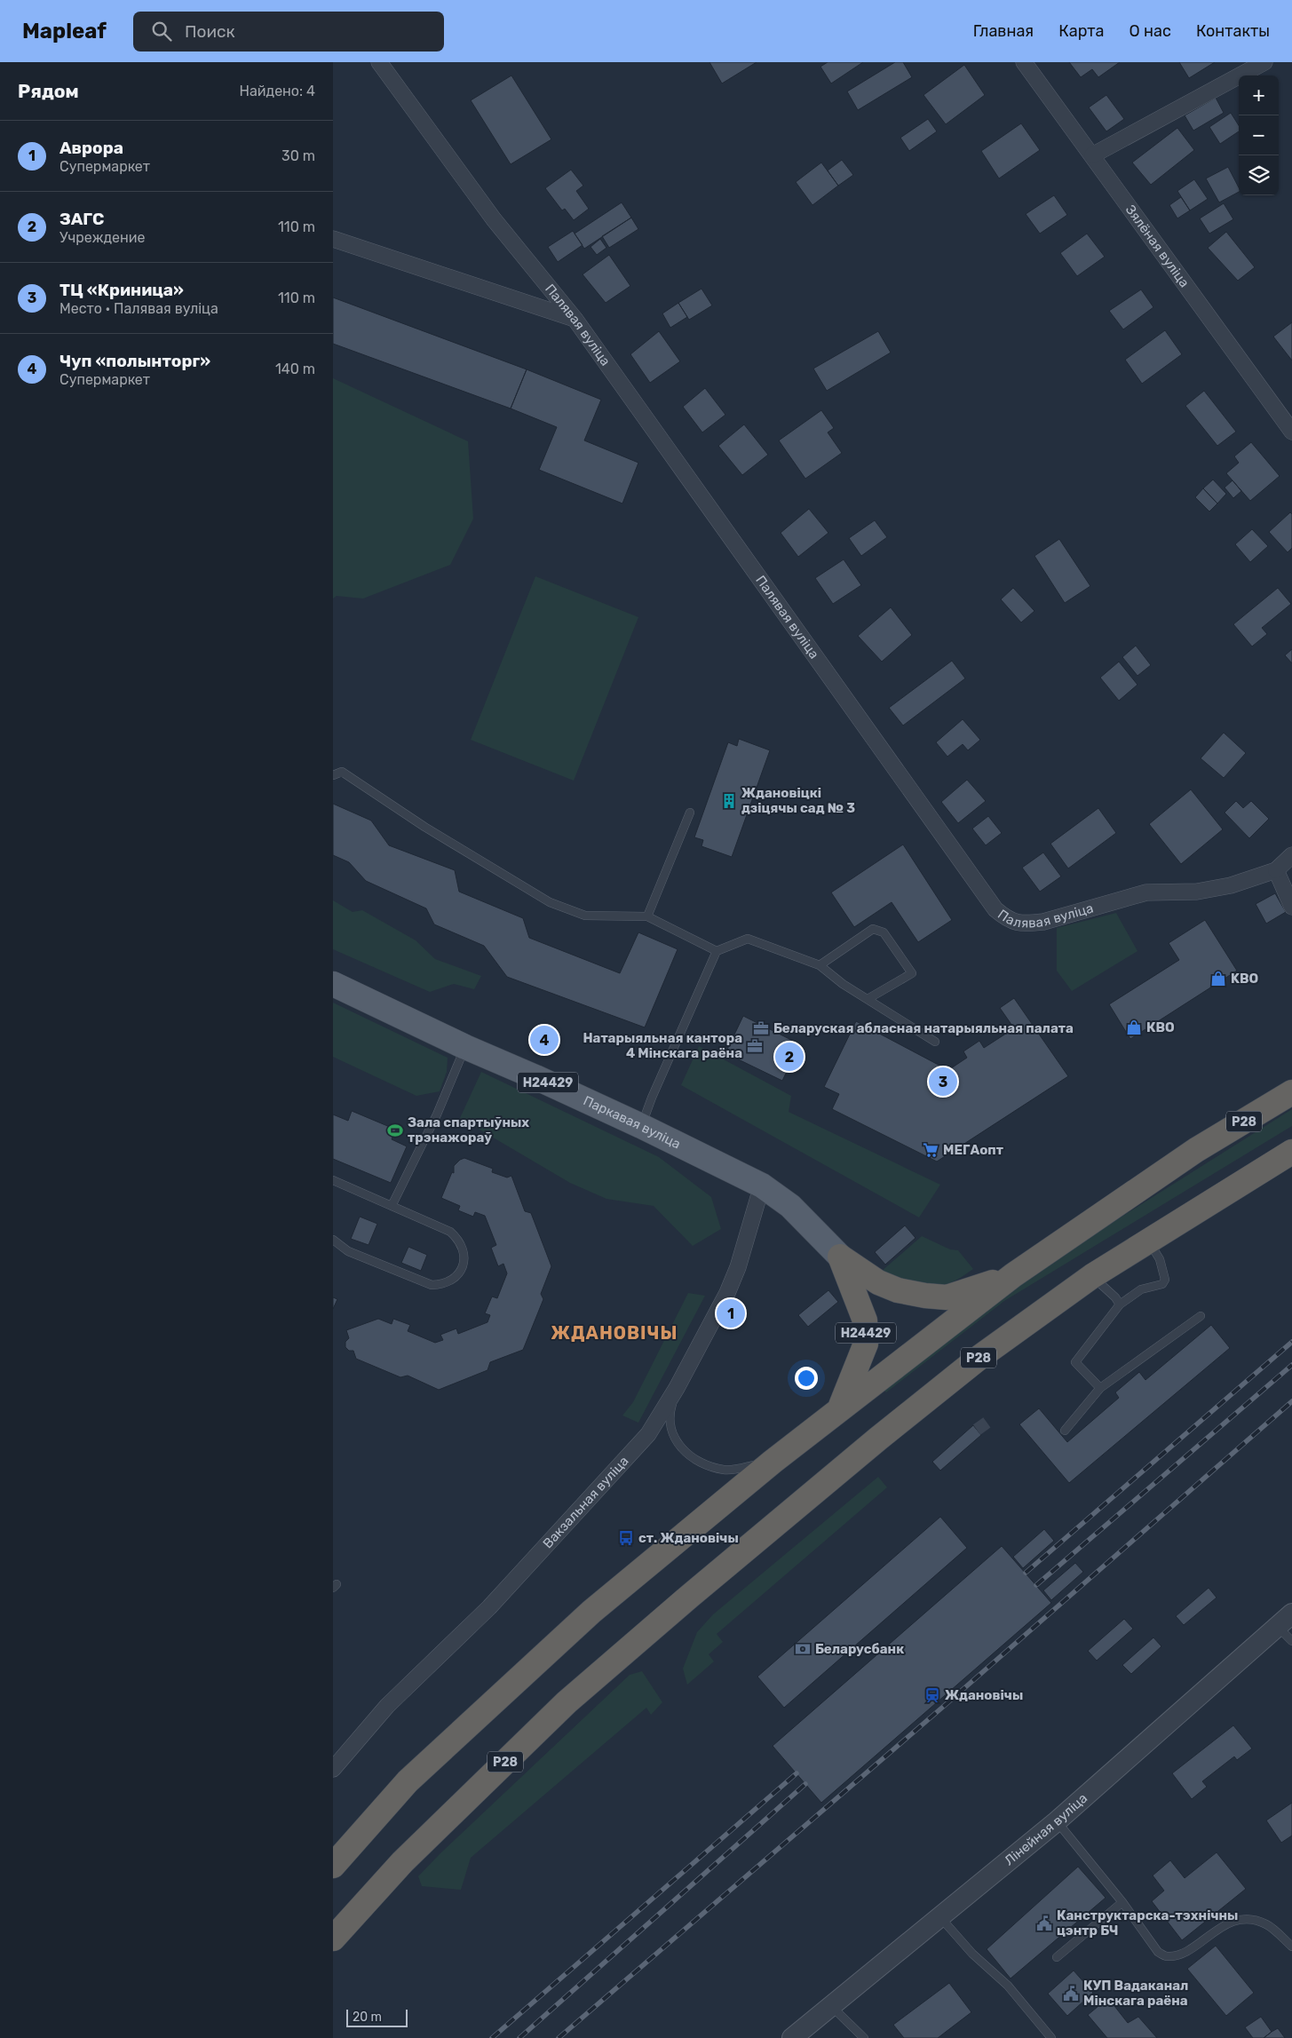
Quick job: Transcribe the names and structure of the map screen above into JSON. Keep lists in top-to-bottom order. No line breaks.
{"streets":{"highway":["Н24429","Р28"],"main road":["Паркавая вуліца"],"street":["Зялёная вуліца","Палявая вуліца","Вакзальная вуліца","Лінейная вуліца"]},"crossings":[["Н24429","Р28"],["Н24429","Паркавая вуліца"],["Паркавая вуліца","Вакзальная вуліца"]],"districts":["ЖДАНОВІЧЫ"],"places":{"building":["Ждановіцкі дзіцячы сад № 3"],"shop":["KBО","КВО"],"office":["Беларуская абласная натарыяльная палата","Натарыяльная кантора 4 Мінскага раёна"],"sports":["Зала спартыўных трэнажораў"],"supermarket":["МЕГАопт"],"bus stop":["ст. Ждановічы"],"bank":["Беларусбанк"],"station":["Ждановічы"],"public building":["Канструктарска-тэхнічны цэнтр БЧ","КУП Вадаканал Мінскага раёна"]},"scale_bar":"20 m","page":{"header":"Mapleaf","search":"Поиск","nav":["Главная","Карта","О нас","Контакты"],"heading":["Рядом","Найдено: 4"],"map_buttons":["+","−"],"list":[{"mark":"1","name":"Аврора","note":"Супермаркет","value":"30 m"},{"mark":"2","name":"ЗАГС","note":"Учреждение","value":"110 m"},{"mark":"3","name":"ТЦ «Криница»","note":"Место · Палявая вуліца","value":"110 m"},{"mark":"4","name":"Чуп «полынторг»","note":"Супермаркет","value":"140 m"}],"pins":["4","2","3","1"],"scale":"20 m"}}
